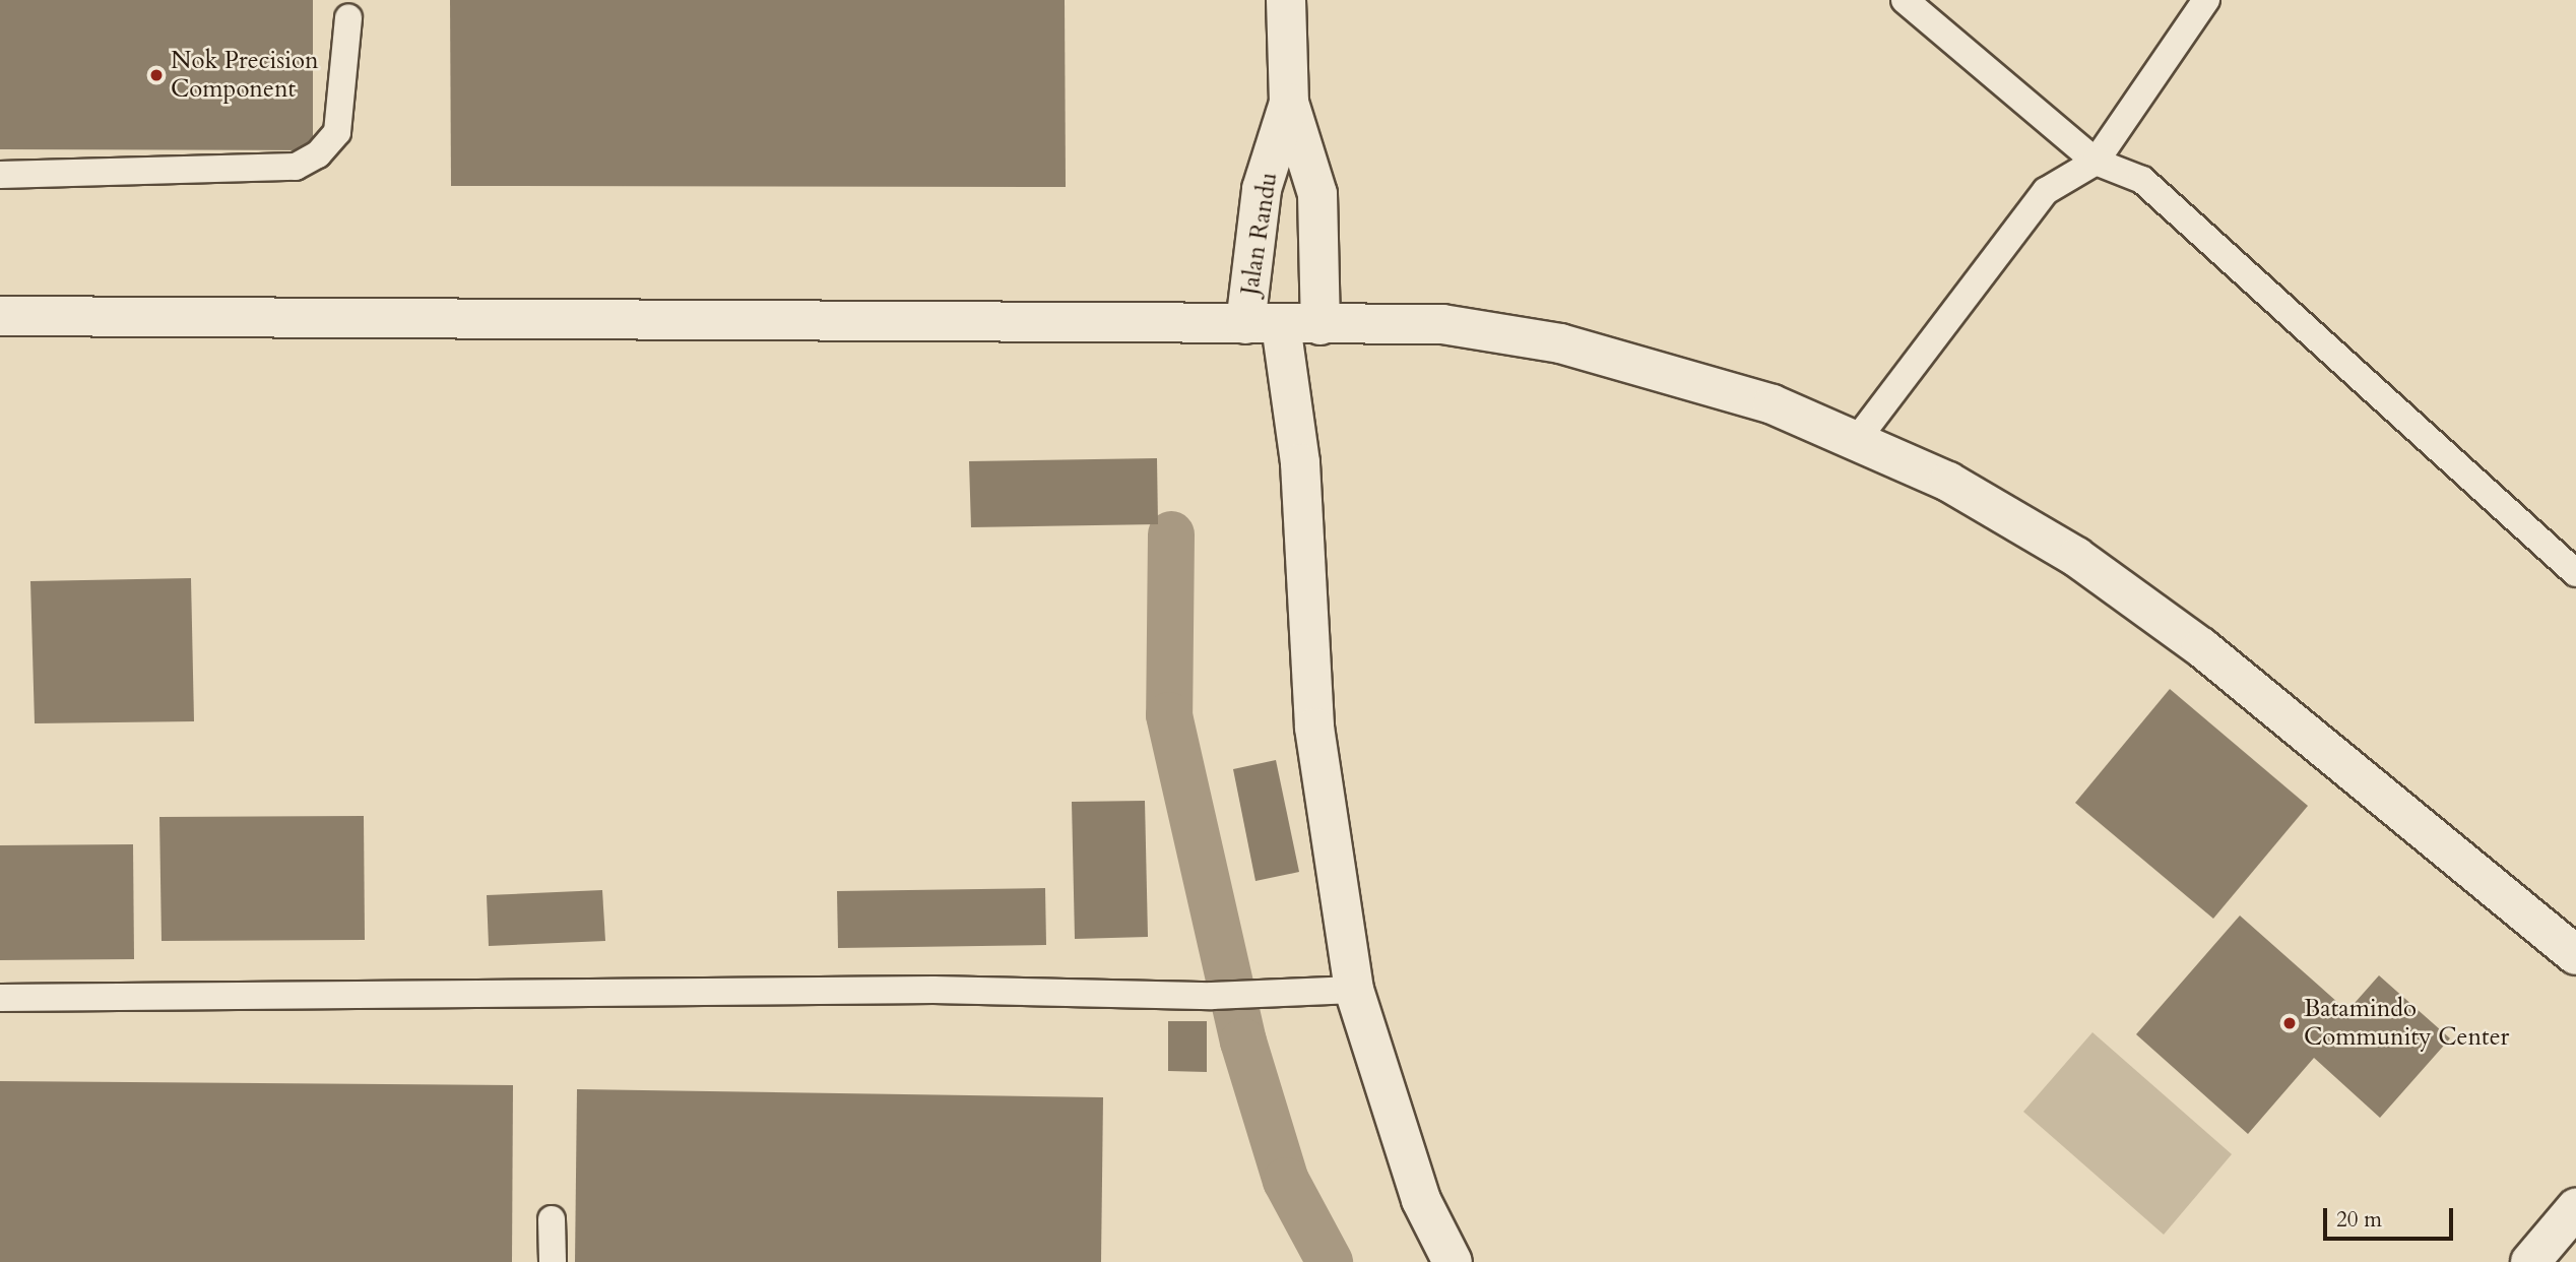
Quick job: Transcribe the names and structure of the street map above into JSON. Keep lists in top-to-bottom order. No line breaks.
{"streets":{"street":["Jalan Randu"]},"places":["Nok Precision Component","Batamindo Community Center"],"scale_bar":"20 m"}
